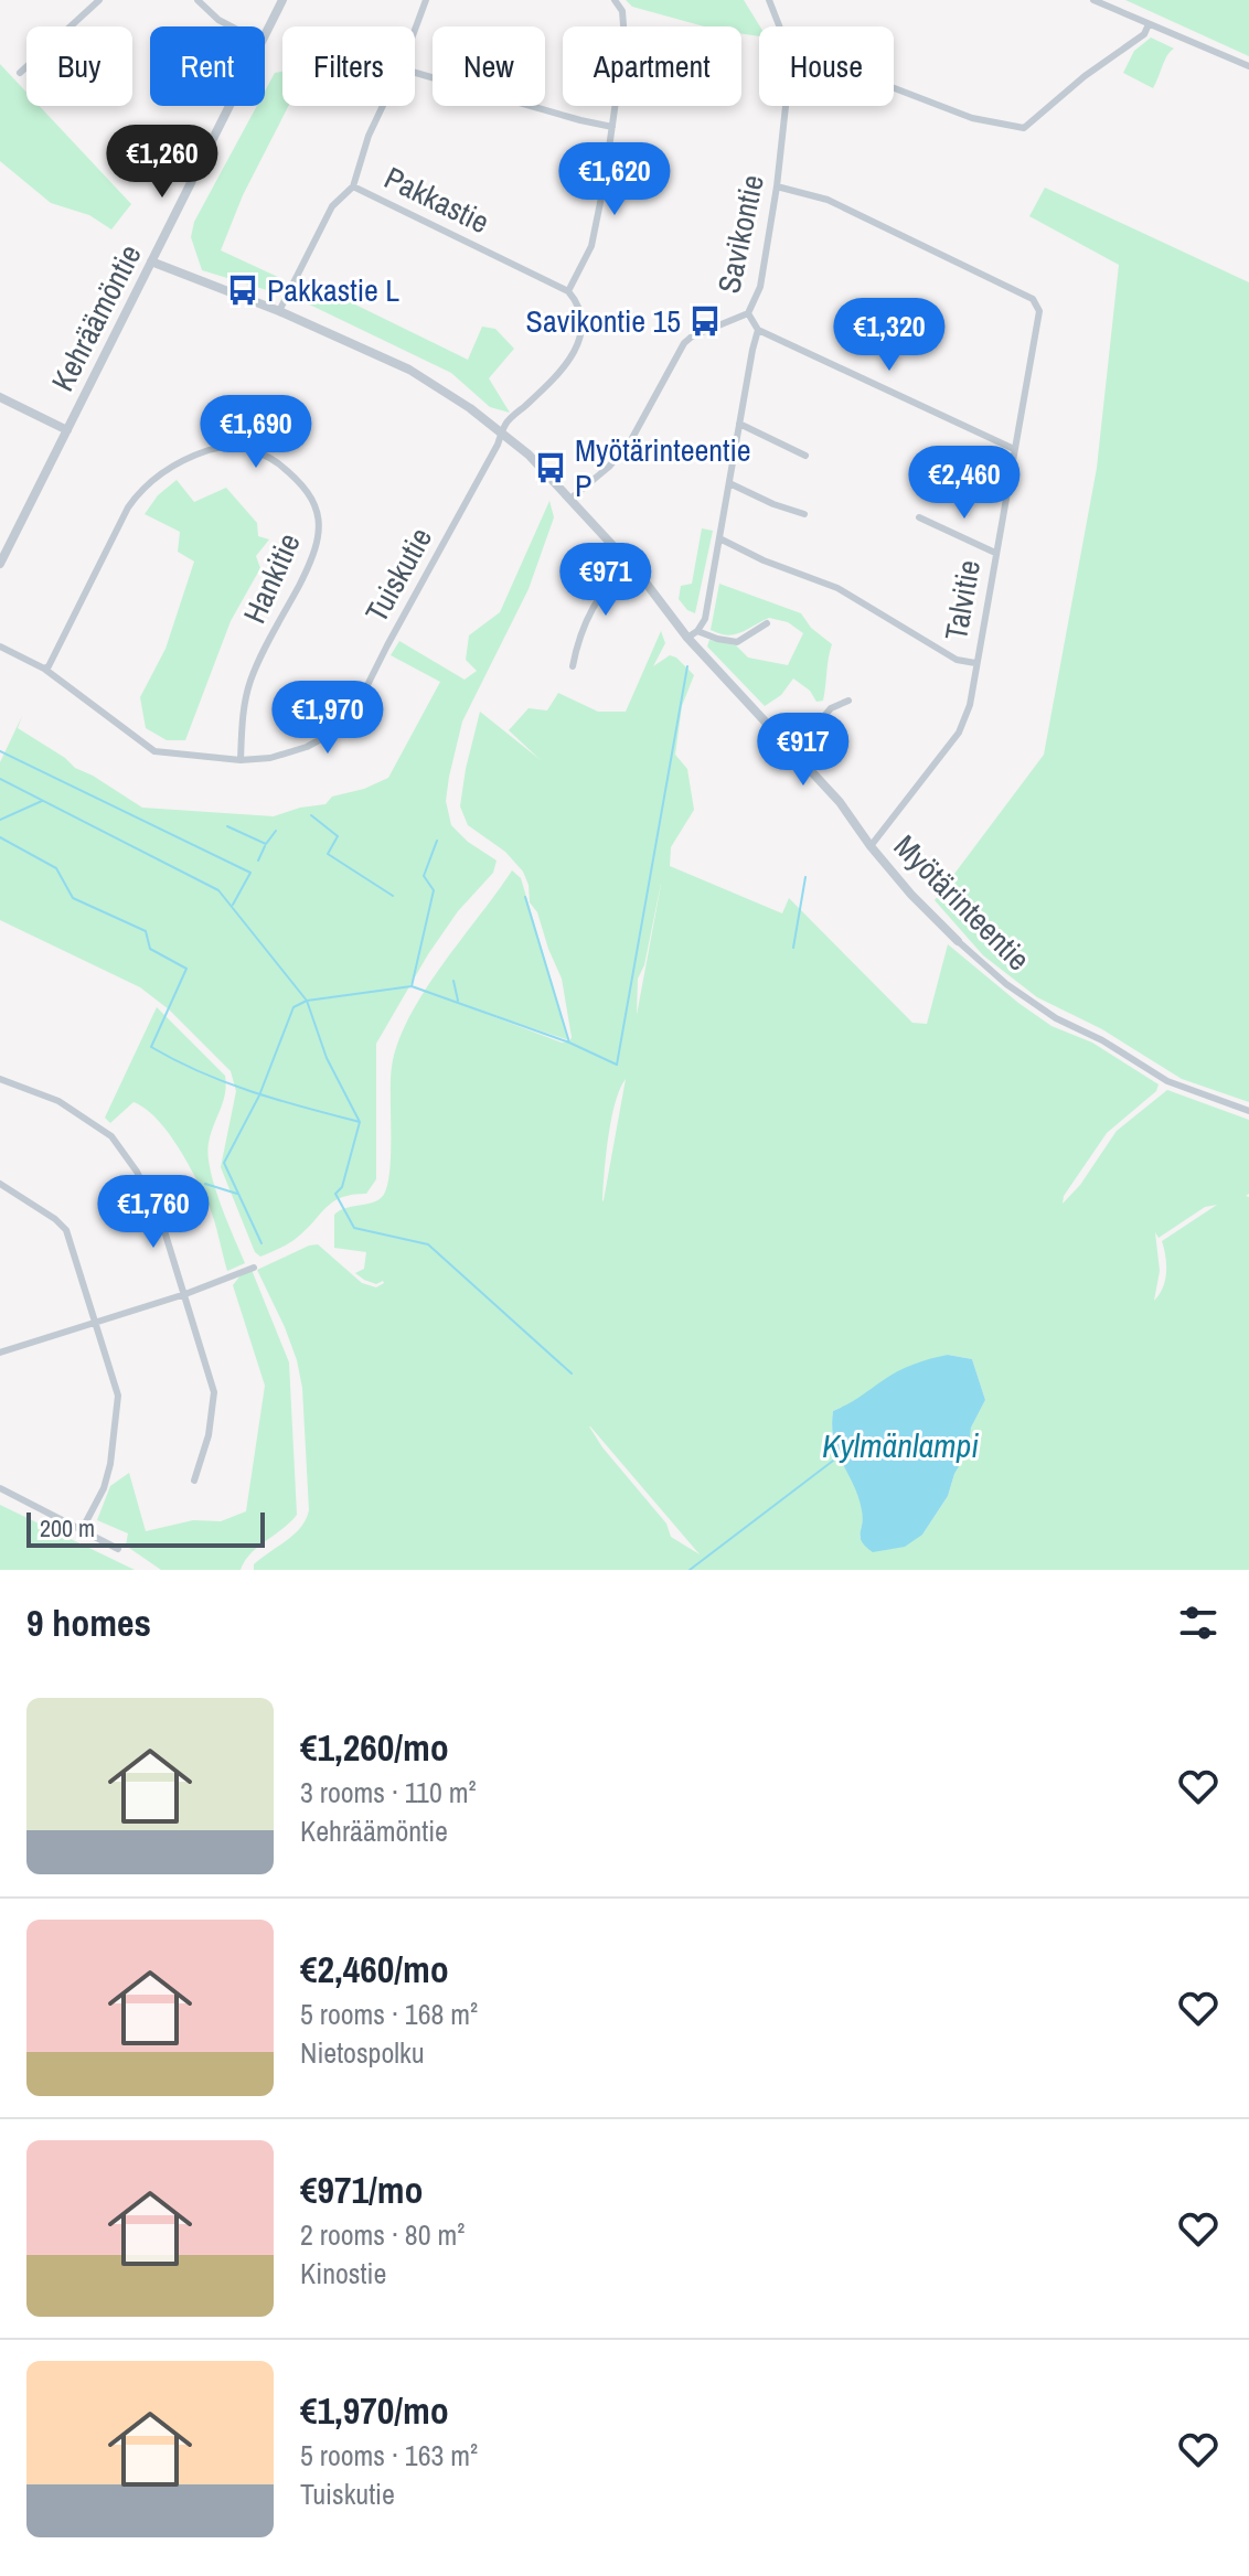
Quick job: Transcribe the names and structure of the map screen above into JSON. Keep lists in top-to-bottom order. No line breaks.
{"streets":{"street":["Pakkastie","Savikontie","Kehräämöntie","Tuiskutie","Hankitie","Talvitie","Myötärinteentie"]},"crossings":[["Pakkastie","Myötärinteentie"],["Savikontie","Talvitie"],["Savikontie","Myötärinteentie"],["Kehräämöntie","Myötärinteentie"],["Tuiskutie","Hankitie"],["Tuiskutie","Myötärinteentie"],["Talvitie","Myötärinteentie"]],"water":["Kylmänlampi"],"places":{"bus stop":["Pakkastie L","Savikontie 15","Myötärinteentie P"]},"scale_bar":"200 m","page":{"chip":["Buy","Rent","Filters","New","Apartment","House"],"price":["€1,260","€1,620","€1,320","€1,690","€2,460","€971","€1,970","€917","€1,760"],"scale":"200 m","heading":"9 homes","list":[{"name":"€1,260/mo","note":"3 rooms · 110 m² · Kehräämöntie"},{"name":"€2,460/mo","note":"5 rooms · 168 m² · Nietospolku"},{"name":"€971/mo","note":"2 rooms · 80 m² · Kinostie"},{"name":"€1,970/mo","note":"5 rooms · 163 m² · Tuiskutie"}]}}
